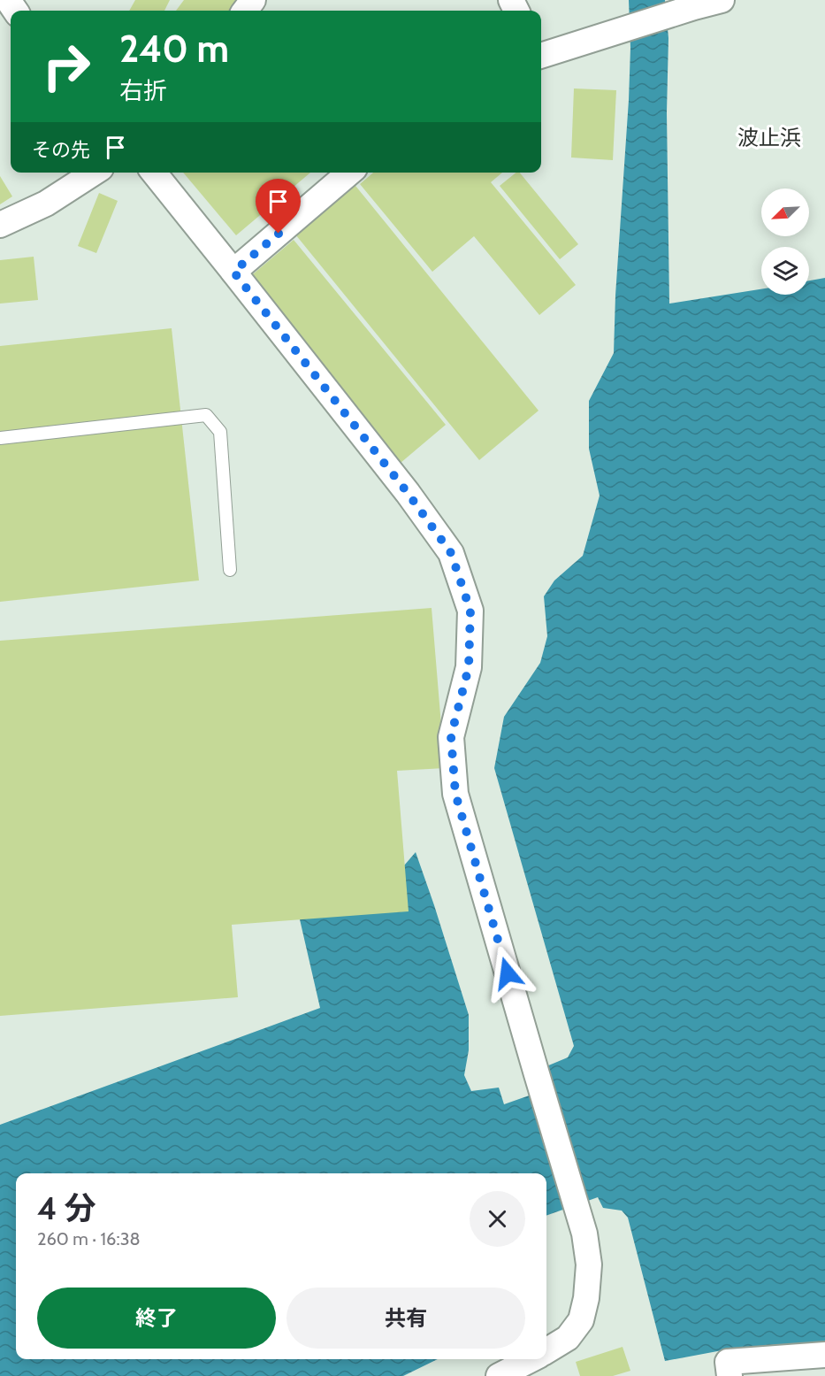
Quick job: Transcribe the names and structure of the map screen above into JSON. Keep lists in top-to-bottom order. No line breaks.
{"districts":["波止浜"],"north":"bottom left","page":{"turn":["240 m","右折"],"then":"その先","heading":["4 分","260 m · 16:38"],"buttons":["終了","共有"]}}
